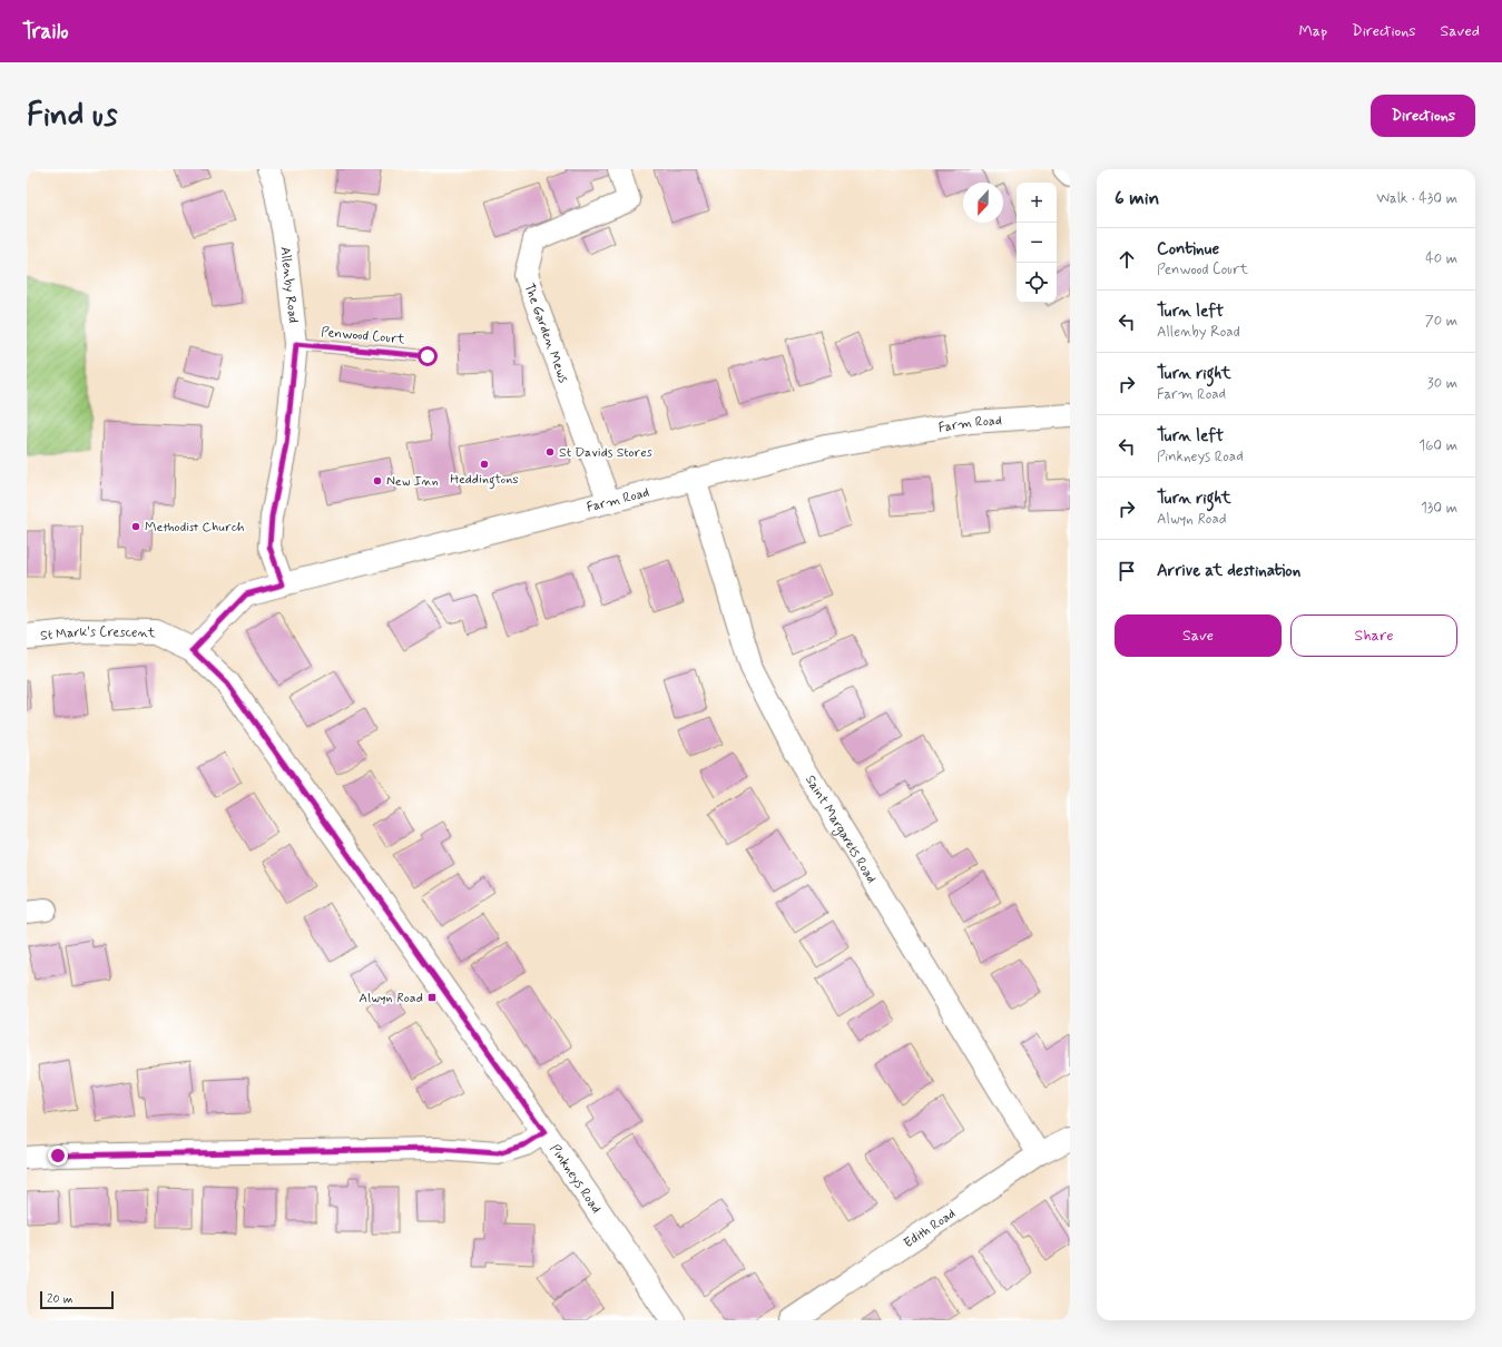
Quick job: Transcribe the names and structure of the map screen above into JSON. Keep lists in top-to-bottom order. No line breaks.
{"streets":{"street":["Allenby Road","The Garden Mews","Farm Road","St Mark's Crescent","Saint Margarets Road","Pinkneys Road","Edith Road"],"lane":["Penwood Court"]},"crossings":[["Allenby Road","Penwood Court"],["Allenby Road","Farm Road"],["The Garden Mews","Farm Road"],["Farm Road","St Mark's Crescent"],["Farm Road","Saint Margarets Road"],["Farm Road","Pinkneys Road"],["St Mark's Crescent","Pinkneys Road"],["Saint Margarets Road","Edith Road"]],"places":{"other":["St Davids Stores","Heddingtons","New Inn","Methodist Church"],"transit":["Alwyn Road"]},"scale_bar":"20 m","north":"bottom","page":{"header":"Trailo","nav":["Map","Directions","Saved"],"buttons":["Directions",["Save","Share"]],"title":"Find us","heading":["6 min","Walk · 430 m"],"map_buttons":["+","−"],"list":[["Continue","Penwood Court","40 m"],["Turn left","Allenby Road","70 m"],["Turn right","Farm Road","30 m"],["Turn left","Pinkneys Road","160 m"],["Turn right","Alwyn Road","130 m"],"Arrive at destination"],"scale":"20 m"}}
